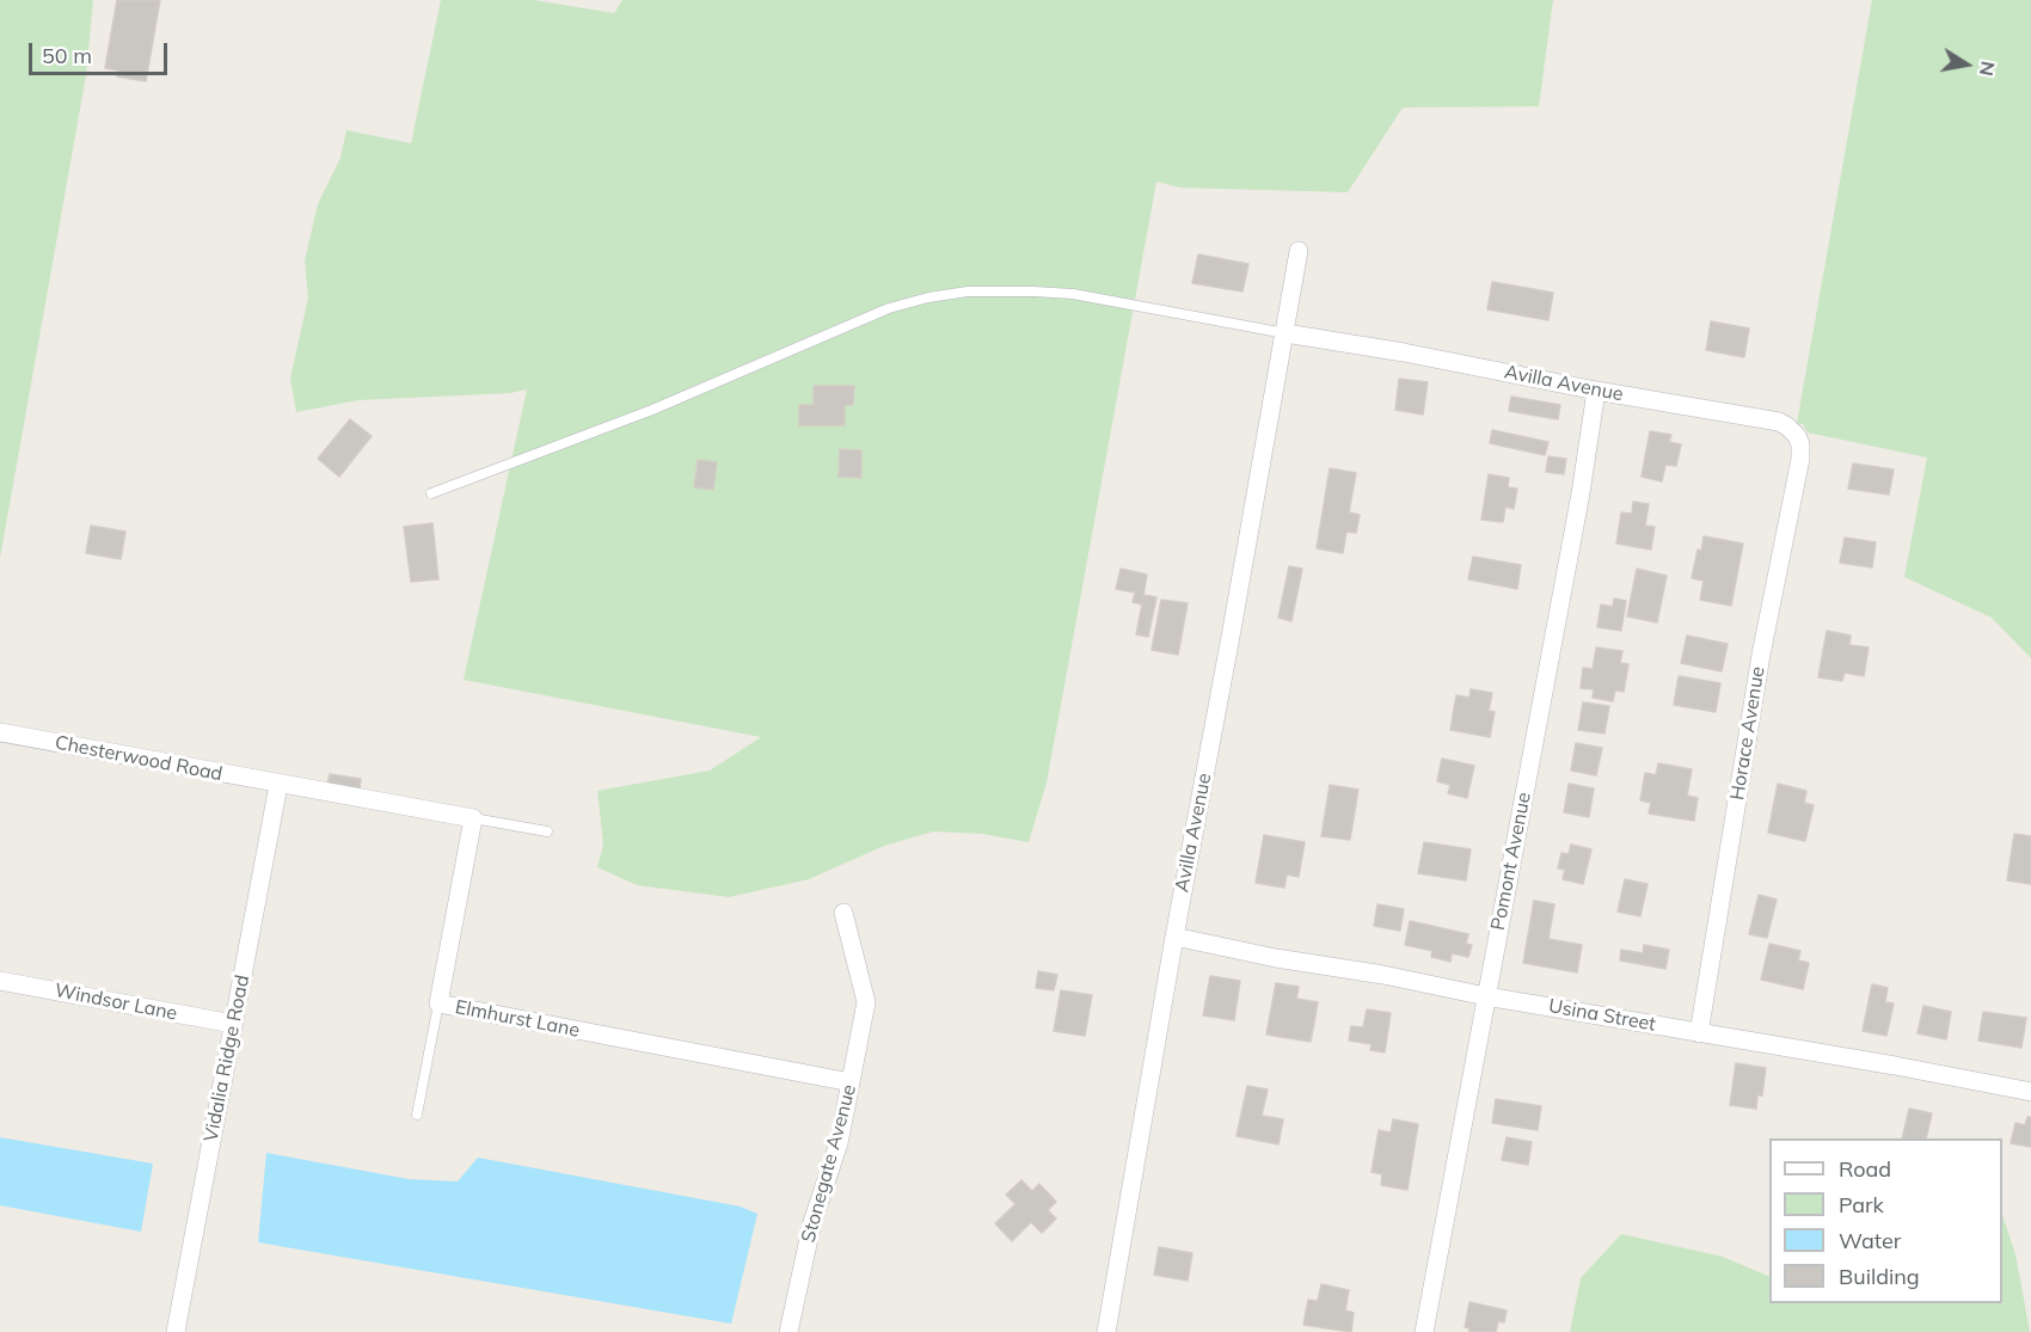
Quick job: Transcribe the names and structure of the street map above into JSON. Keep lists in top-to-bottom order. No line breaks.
{"streets":{"street":["Avilla Avenue","Horace Avenue","Chesterwood Road","Pomont Avenue","Windsor Lane","Usina Street","Elmhurst Lane","Vidalia Ridge Road","Stonegate Avenue"]},"crossings":[["Avilla Avenue","Horace Avenue"],["Avilla Avenue","Pomont Avenue"],["Avilla Avenue","Usina Street"],["Horace Avenue","Usina Street"],["Chesterwood Road","Vidalia Ridge Road"],["Pomont Avenue","Usina Street"],["Windsor Lane","Vidalia Ridge Road"],["Elmhurst Lane","Stonegate Avenue"]],"legend":["Road","Park","Water","Building"],"scale_bar":"50 m","north":"right"}
